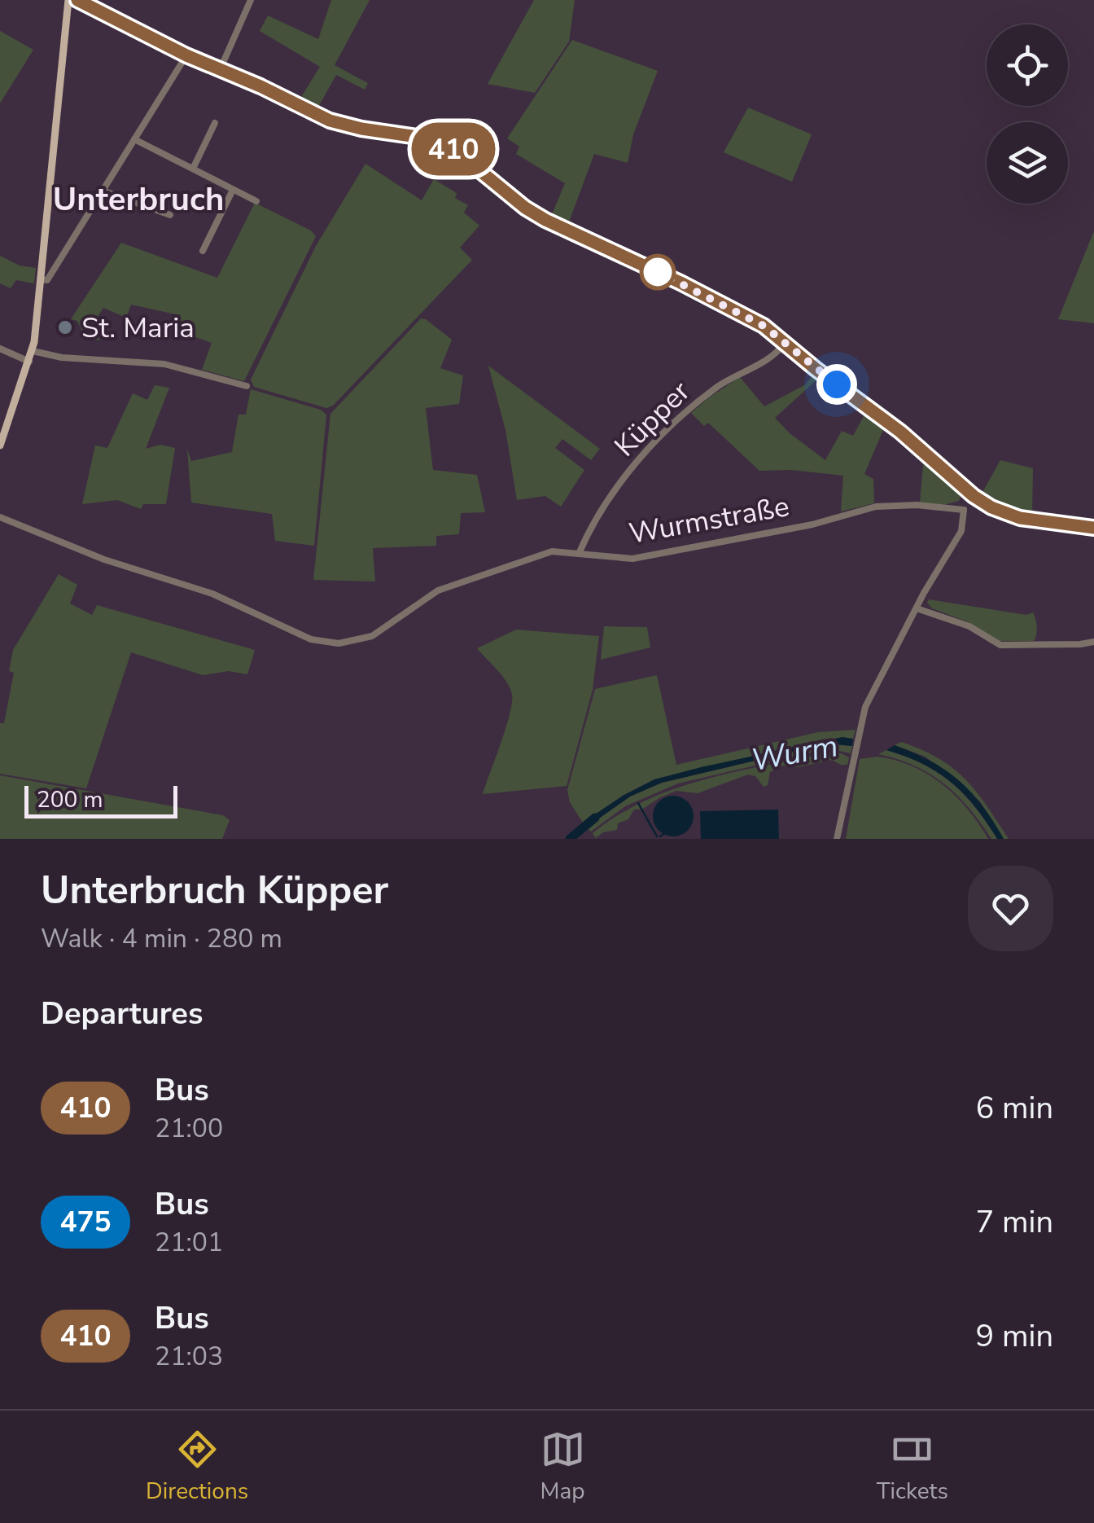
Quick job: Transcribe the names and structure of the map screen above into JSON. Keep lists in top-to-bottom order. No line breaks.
{"streets":{"street":["Küpper","Wurmstraße"]},"crossings":[["Küpper","Wurmstraße"]],"districts":["Unterbruch"],"water":["Wurm"],"places":["St. Maria"],"lines":["bus line 410"],"scale_bar":"200 m","page":{"on_map":"410","scale":"200 m","heading":[["Unterbruch Küpper","Walk · 4 min · 280 m"],"Departures"],"list":[{"mark":"410","name":"Bus","note":"21:00","value":"6 min"},{"mark":"475","name":"Bus","note":"21:01","value":"7 min"},{"mark":"410","name":"Bus","note":"21:03","value":"9 min"}],"tabs":["Directions","Map","Tickets"]}}
